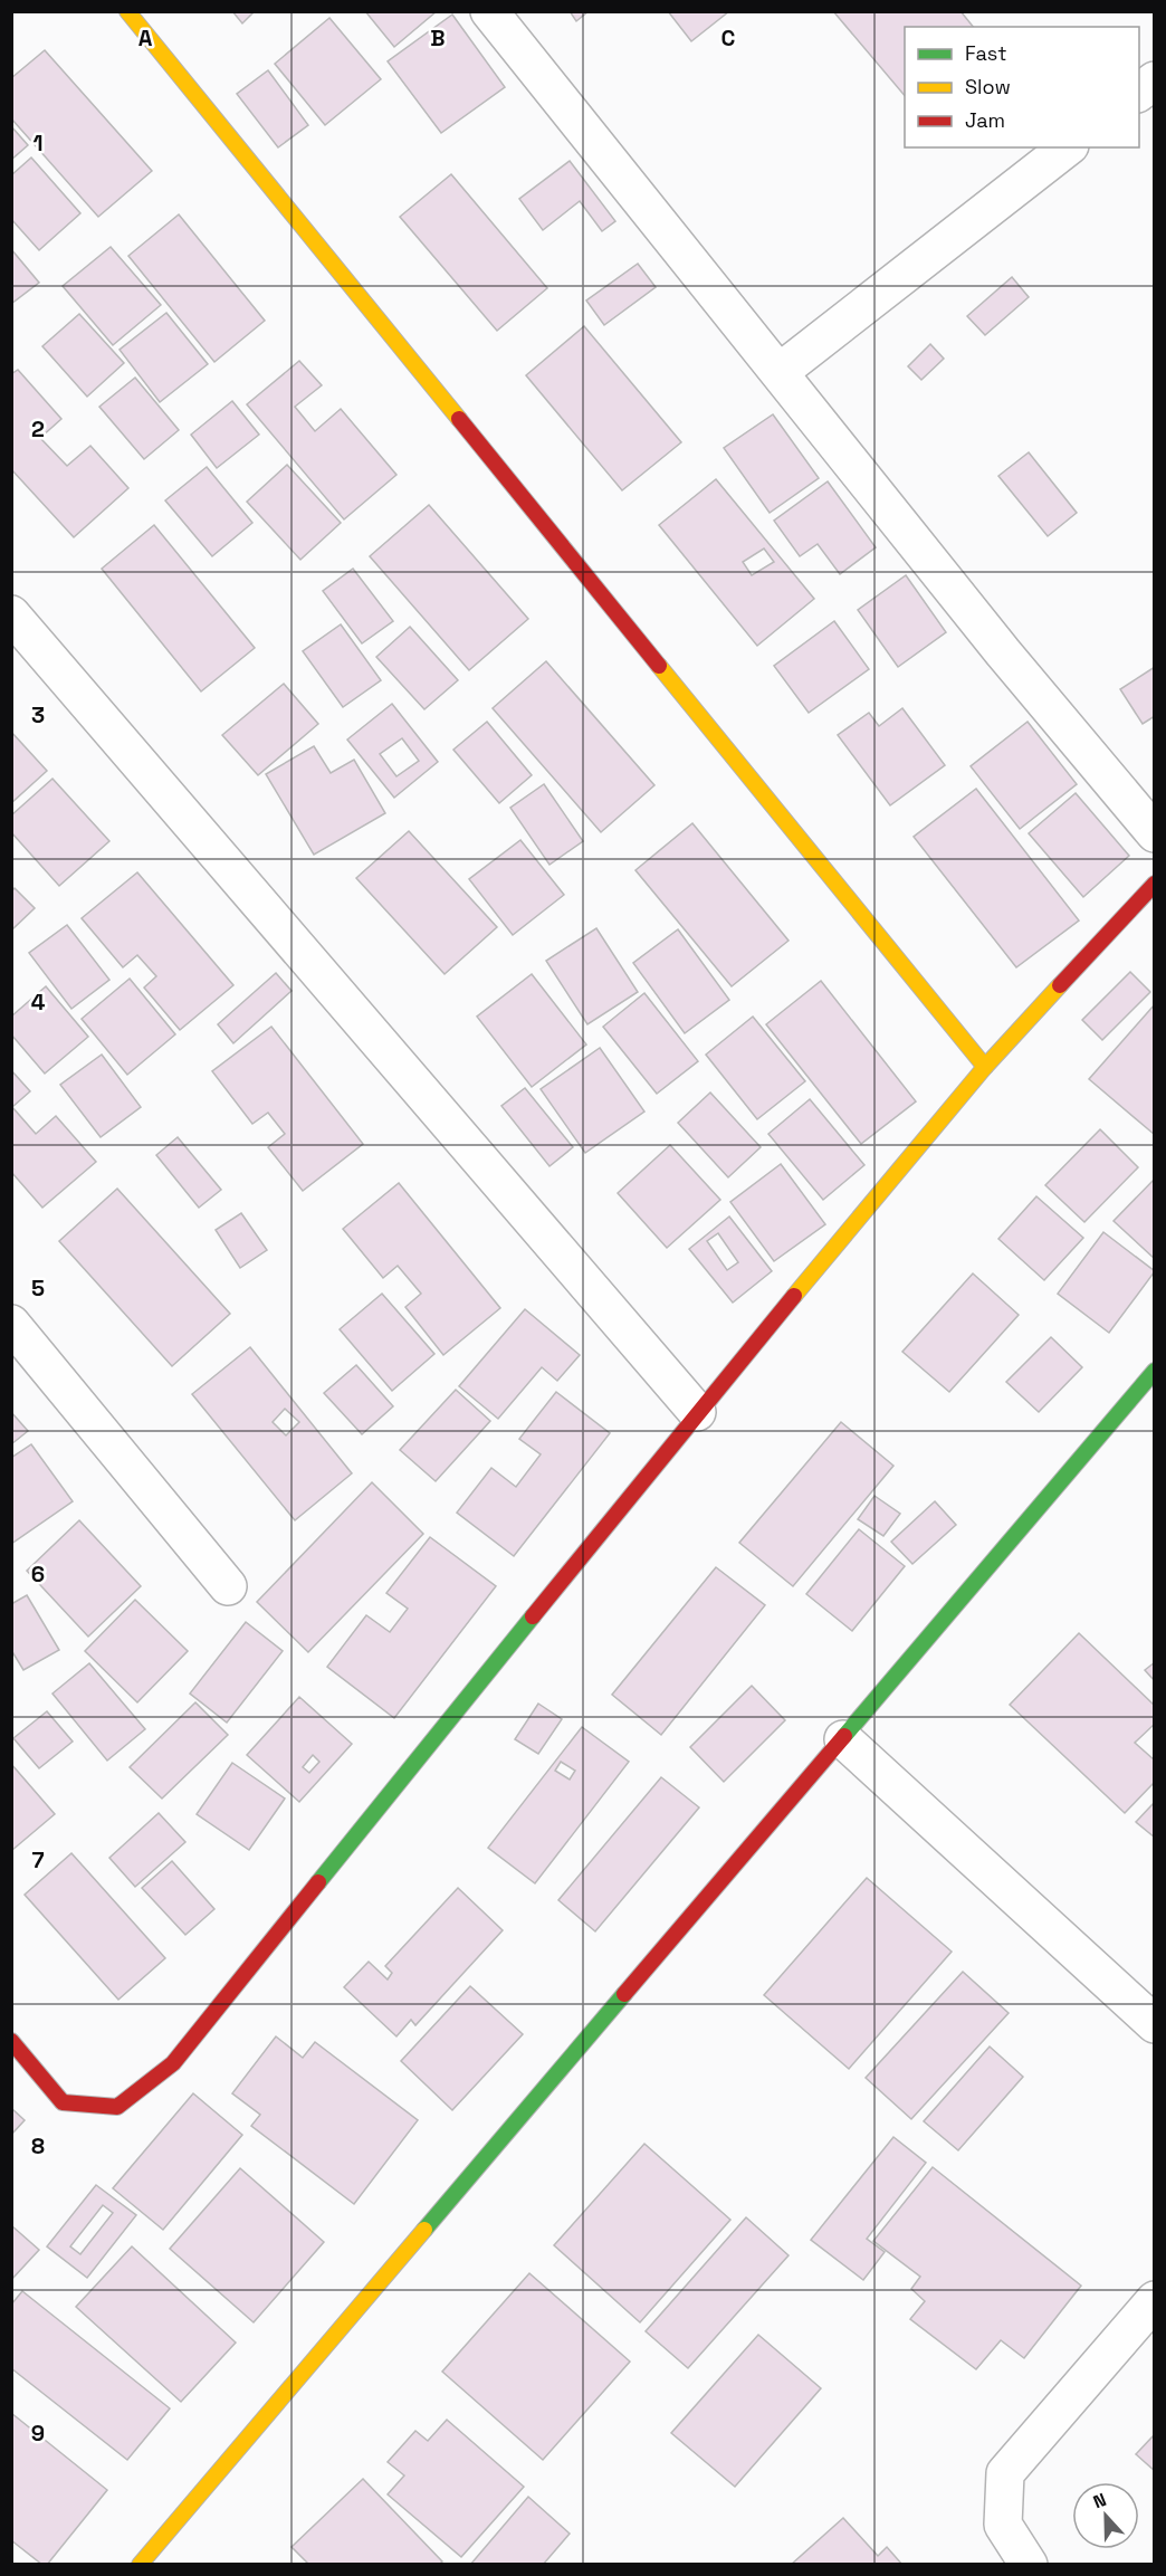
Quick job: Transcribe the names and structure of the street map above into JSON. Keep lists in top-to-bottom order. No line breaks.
{"legend":["Fast","Slow","Jam"],"north":"top","grid":{"columns":["A","B","C"],"rows":["1","2","3","4","5","6","7","8","9"]}}
